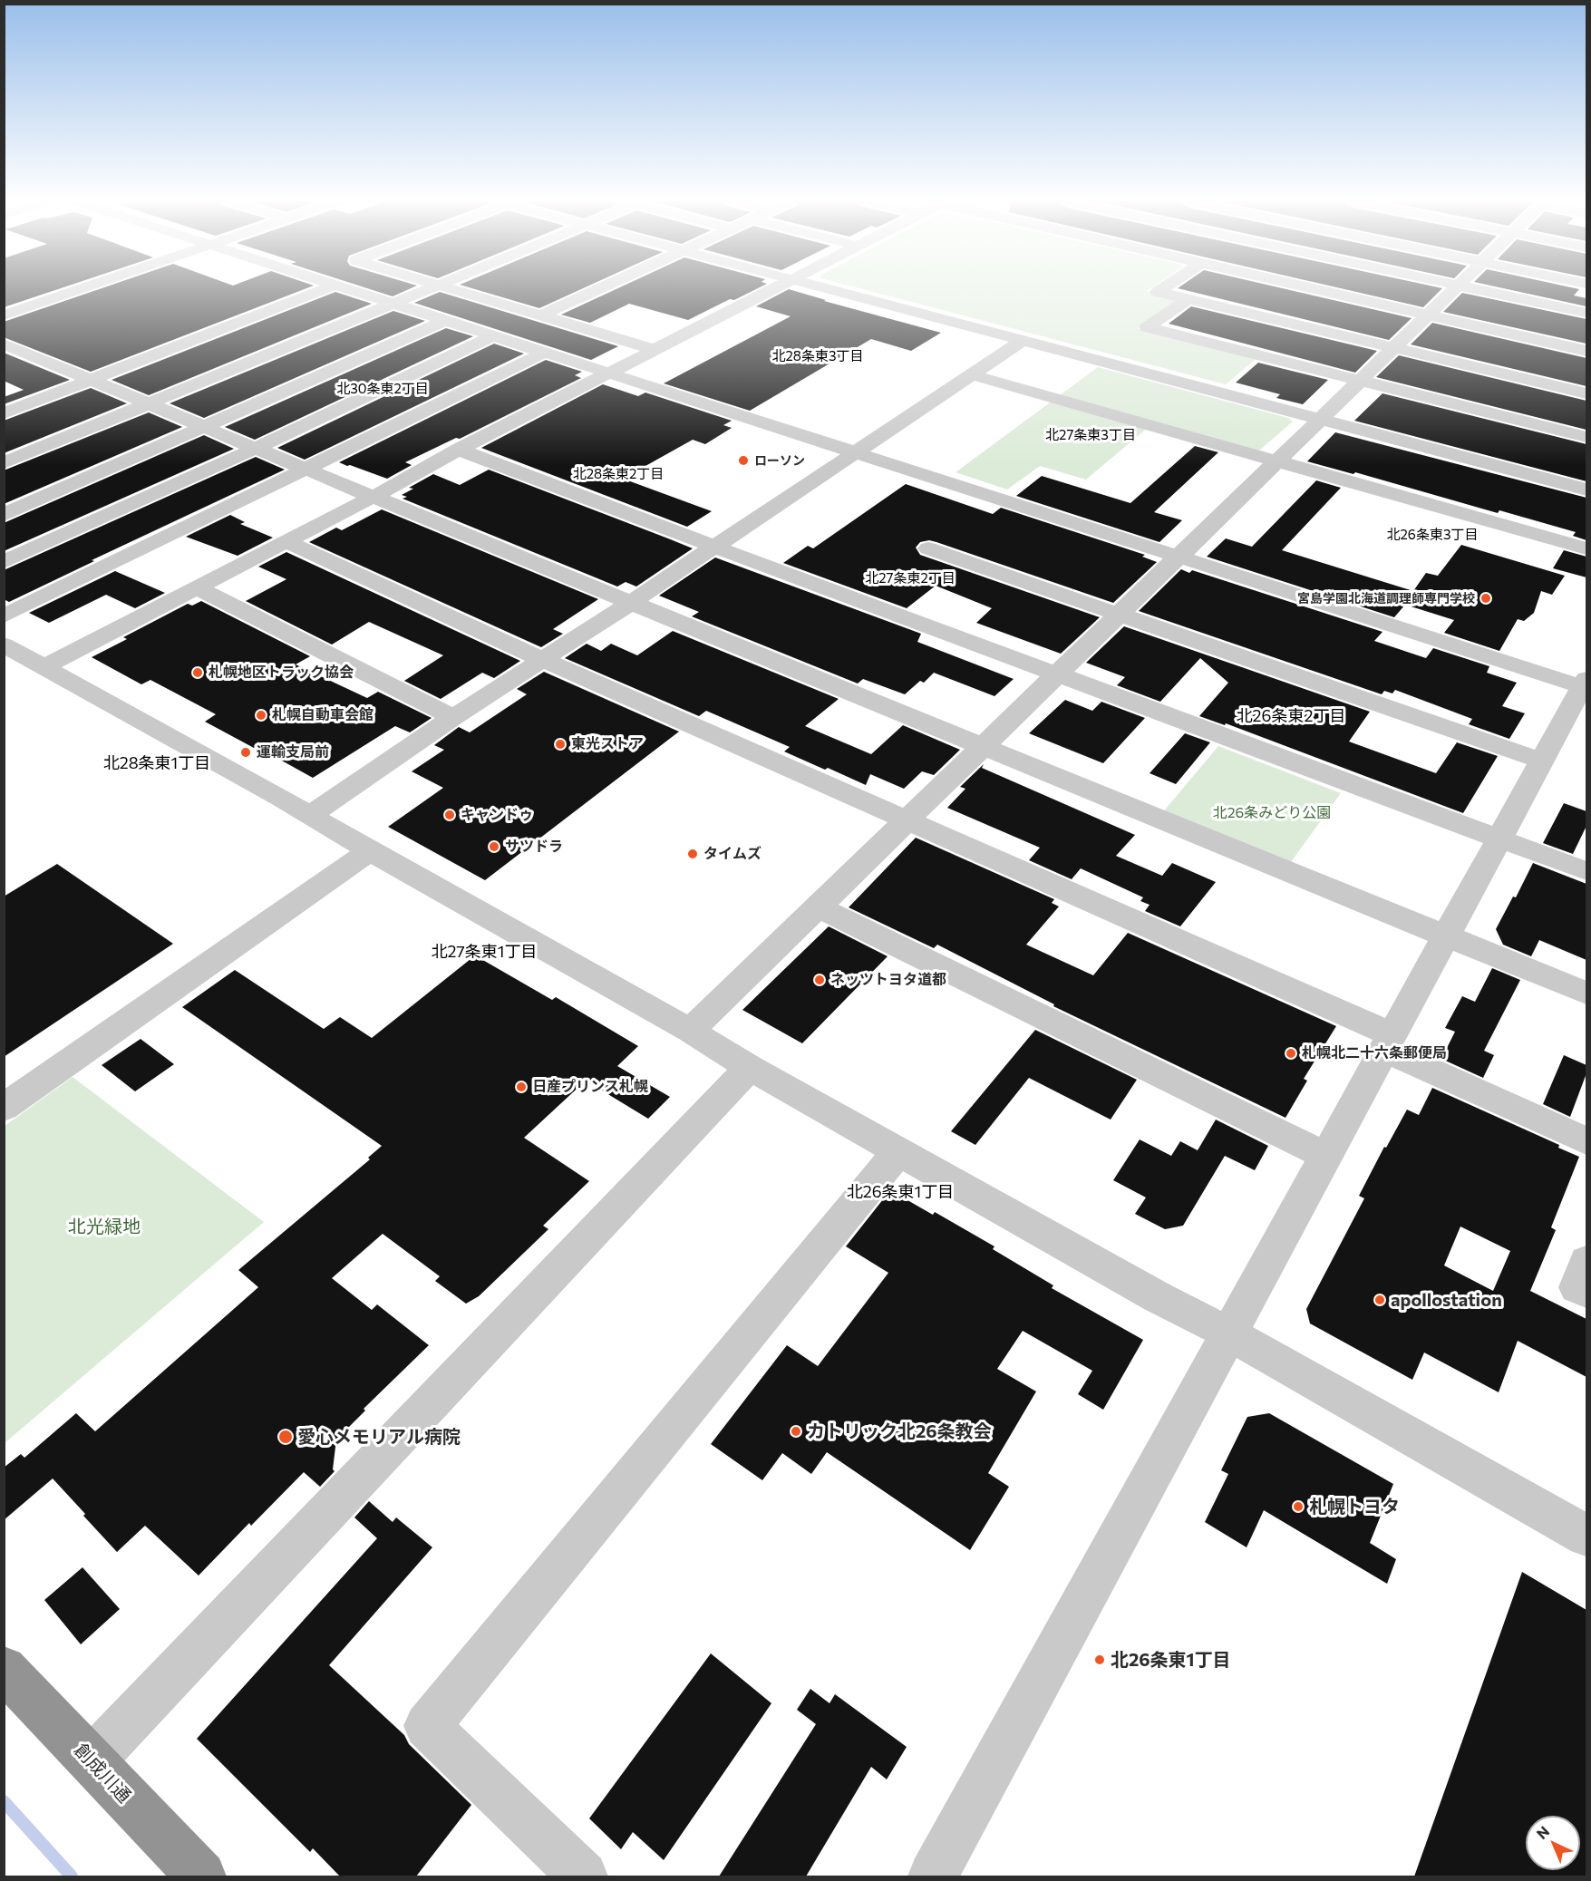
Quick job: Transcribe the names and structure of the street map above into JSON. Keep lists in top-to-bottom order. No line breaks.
{"streets":{"highway":["創成川通"]},"districts":["北28条東3丁目","北30条東2丁目","北27条東3丁目","北28条東2丁目","北26条東3丁目","北27条東2丁目","北26条東2丁目","北28条東1丁目","北27条東1丁目","北26条東1丁目"],"parks":["北26条みどり公園","北光緑地"],"places":["ローソン","宮島学園北海道調理師専門学校","札幌地区トラック協会","札幌自動車会館","東光ストア","運輸支局前","キャンドゥ","サツドラ","タイムズ","ネッツトヨタ道都","札幌北二十六条郵便局","日産プリンス札幌","apollostation","カトリック北26条教会","愛心メモリアル病院","札幌トヨタ","北26条東1丁目"],"north":"top left"}
